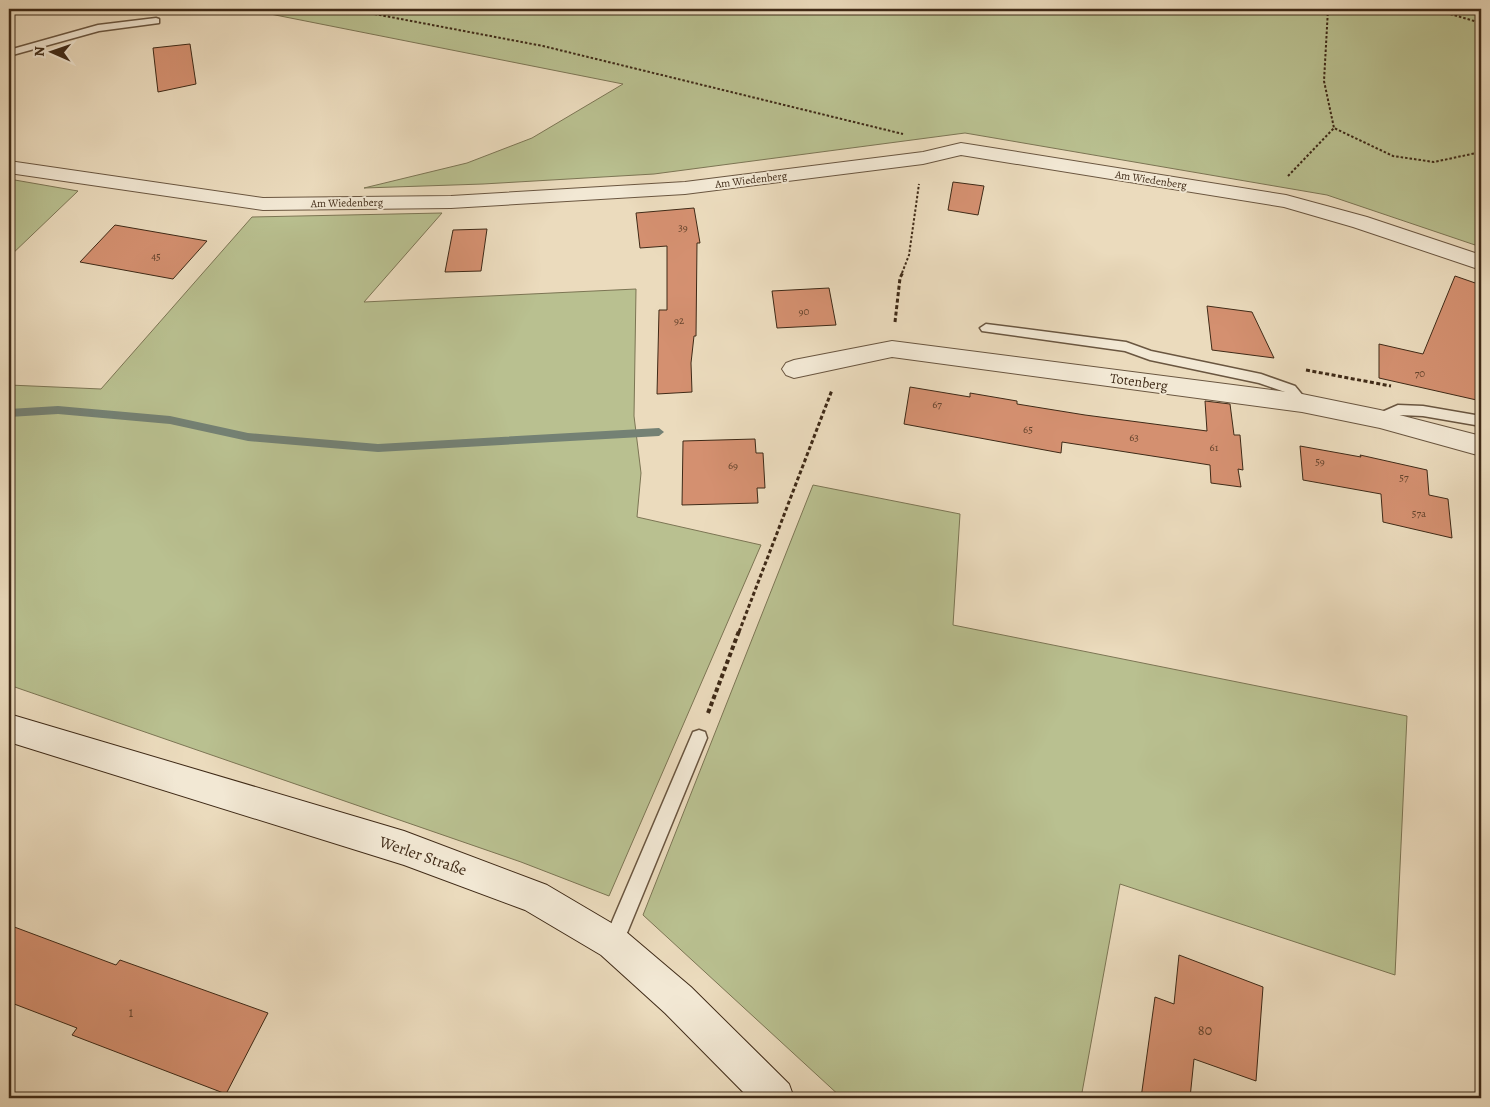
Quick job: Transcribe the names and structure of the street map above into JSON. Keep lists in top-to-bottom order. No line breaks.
{"streets":{"street":["Am Wiedenberg","Totenberg","Werler Straße"]},"house_numbers":["39","45","90","92","70","67","65","63","61","59","69","57","57a","1","80"],"north":"left"}
